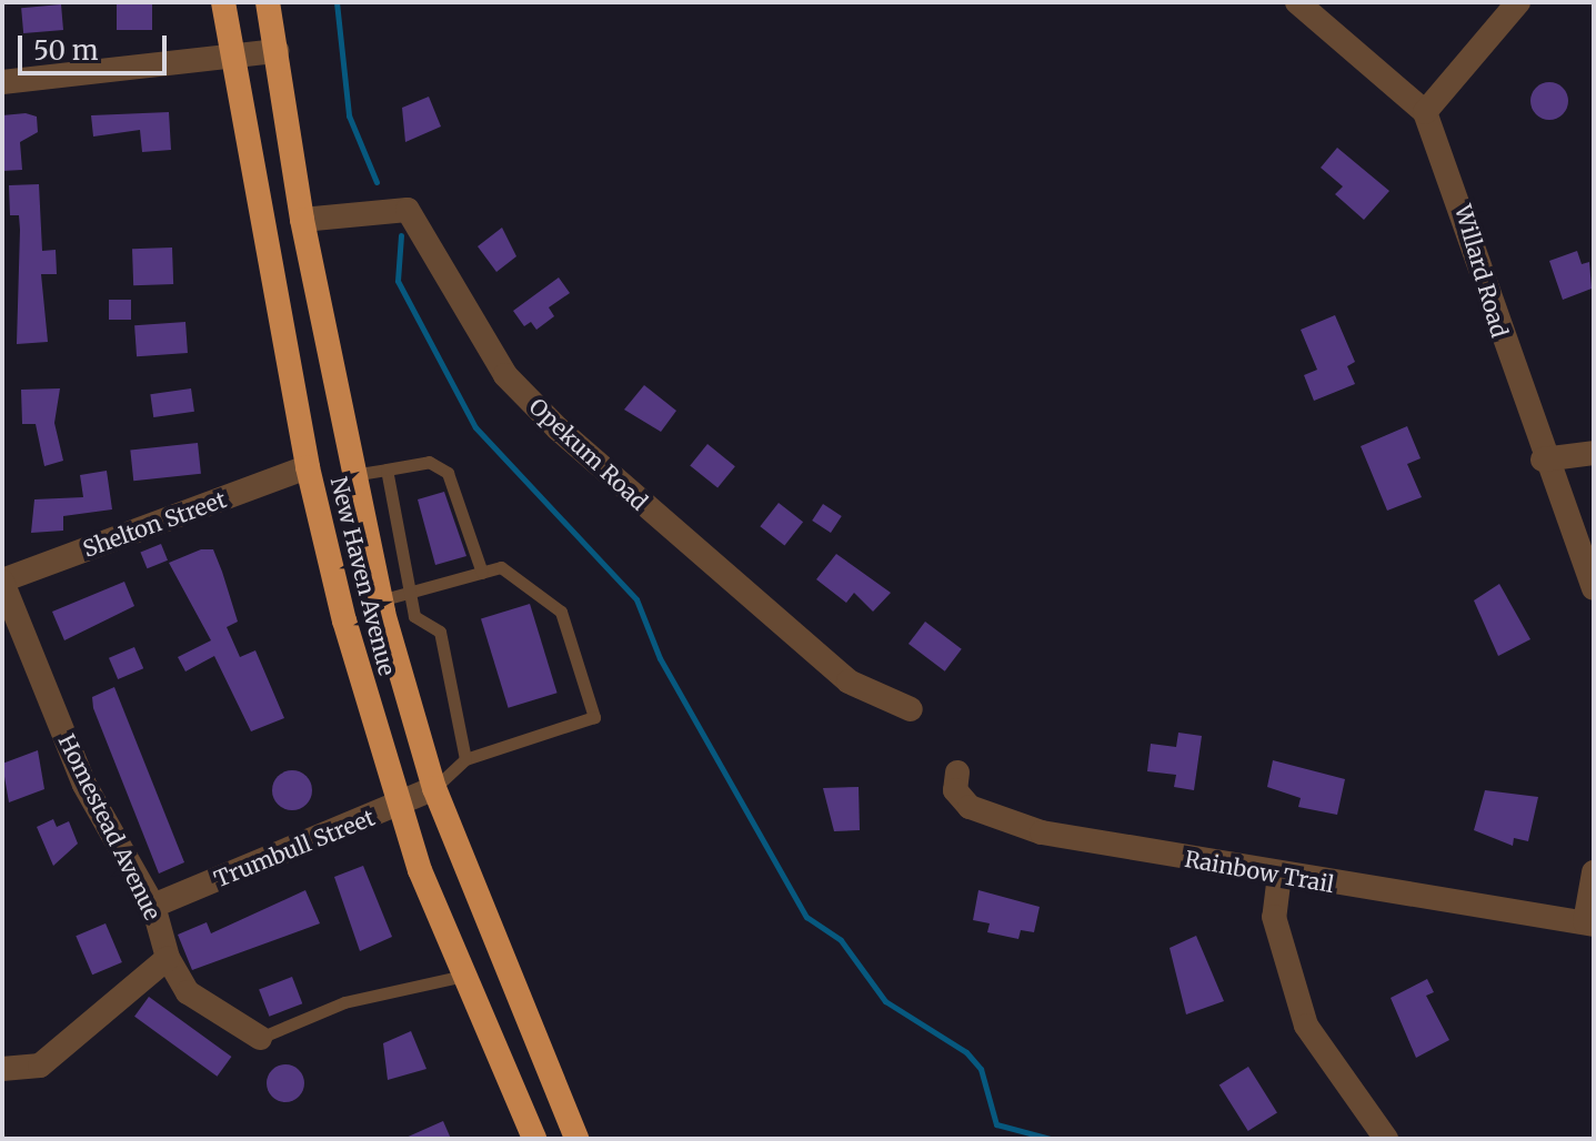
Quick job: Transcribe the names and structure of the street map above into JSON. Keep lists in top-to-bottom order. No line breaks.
{"streets":{"highway":["New Haven Avenue"],"street":["Willard Road","Opekum Road","Shelton Street","Homestead Avenue","Trumbull Street","Rainbow Trail"]},"crossings":[["Opekum Road","New Haven Avenue"],["Shelton Street","New Haven Avenue"],["Shelton Street","Homestead Avenue"],["New Haven Avenue","Trumbull Street"],["Homestead Avenue","Trumbull Street"]],"scale_bar":"50 m"}
